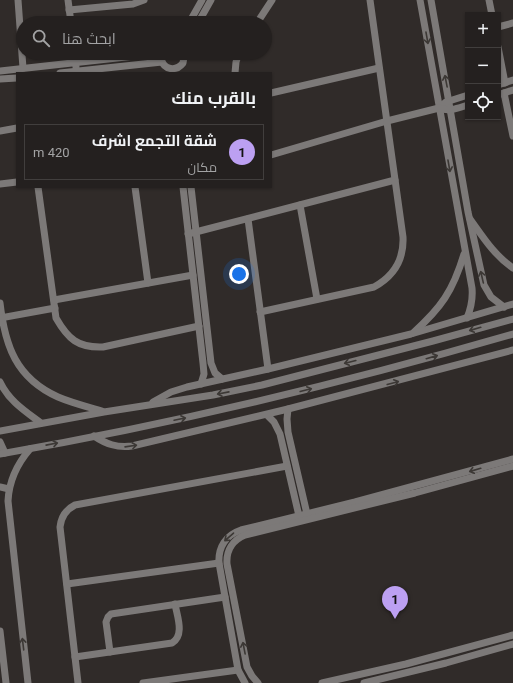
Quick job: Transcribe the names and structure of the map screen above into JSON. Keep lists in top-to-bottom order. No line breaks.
{"page":{"map_buttons":["+","−"],"search":"ابحث هنا","heading":"بالقرب منك","list":[{"mark":"1","name":"شقة التجمع اشرف","note":"مكان","value":"420 m"}],"pins":"1"}}
